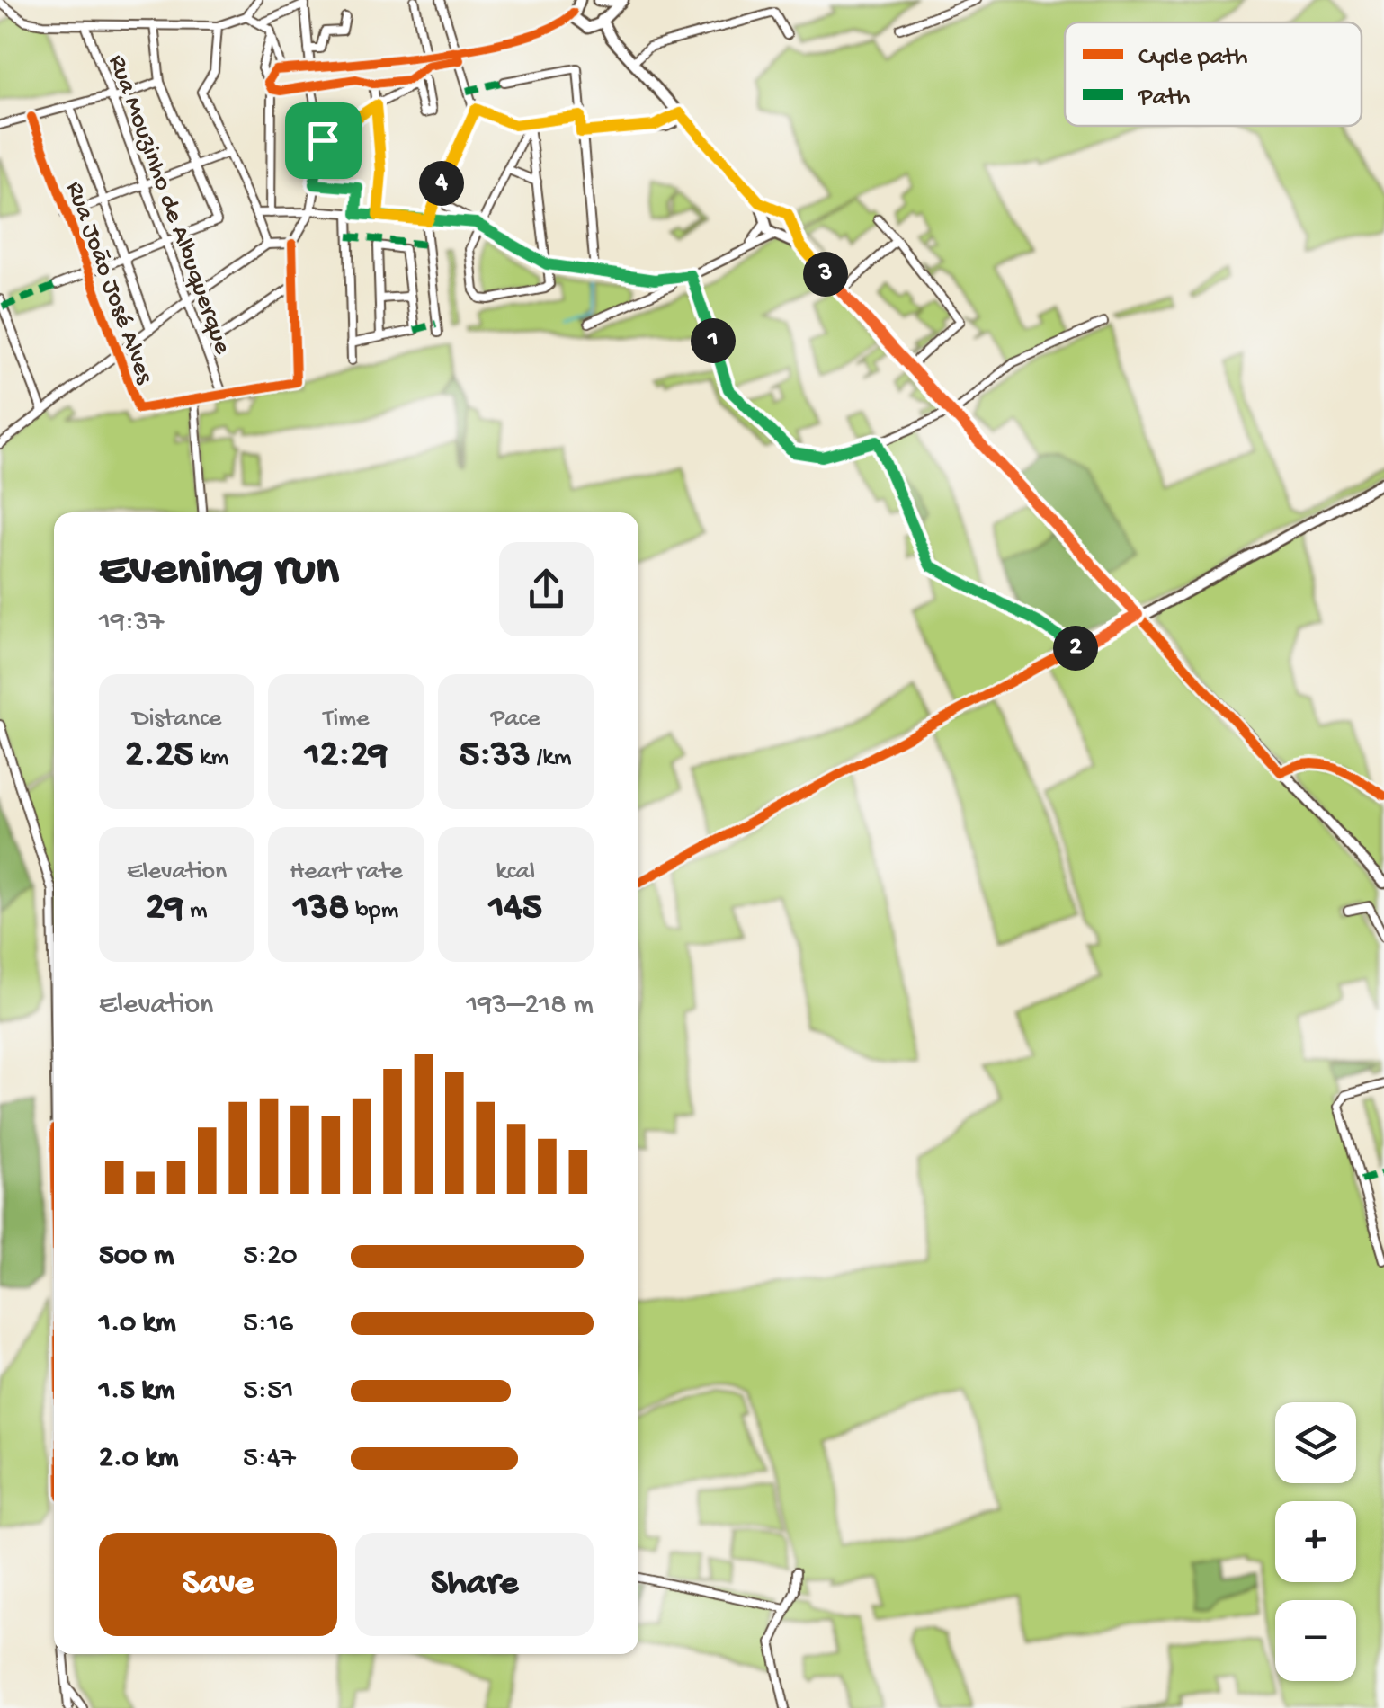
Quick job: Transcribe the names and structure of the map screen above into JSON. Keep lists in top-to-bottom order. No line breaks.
{"streets":{"street":["Rua Mouzinho de Albuquerque","Rua João José Alves"]},"crossings":[["Rua Mouzinho de Albuquerque","Rua João José Alves"]],"legend":["Cycle path","Path"],"page":{"pins":["4","3","1","2"],"heading":["Evening run","19:37"],"stats":[["Distance","2.25 km"],["Time","12:29"],["Pace","5:33 /km"],["Elevation","29 m"],["Heart rate","138 bpm"],["kcal","145"]],"chart":["Elevation","193–218 m"],"list":[{"name":"500 m","note":"5:20"},{"name":"1.0 km","note":"5:16"},{"name":"1.5 km","note":"5:51"},{"name":"2.0 km","note":"5:47"}],"map_buttons":["+","−"],"buttons":["Save","Share"]}}
